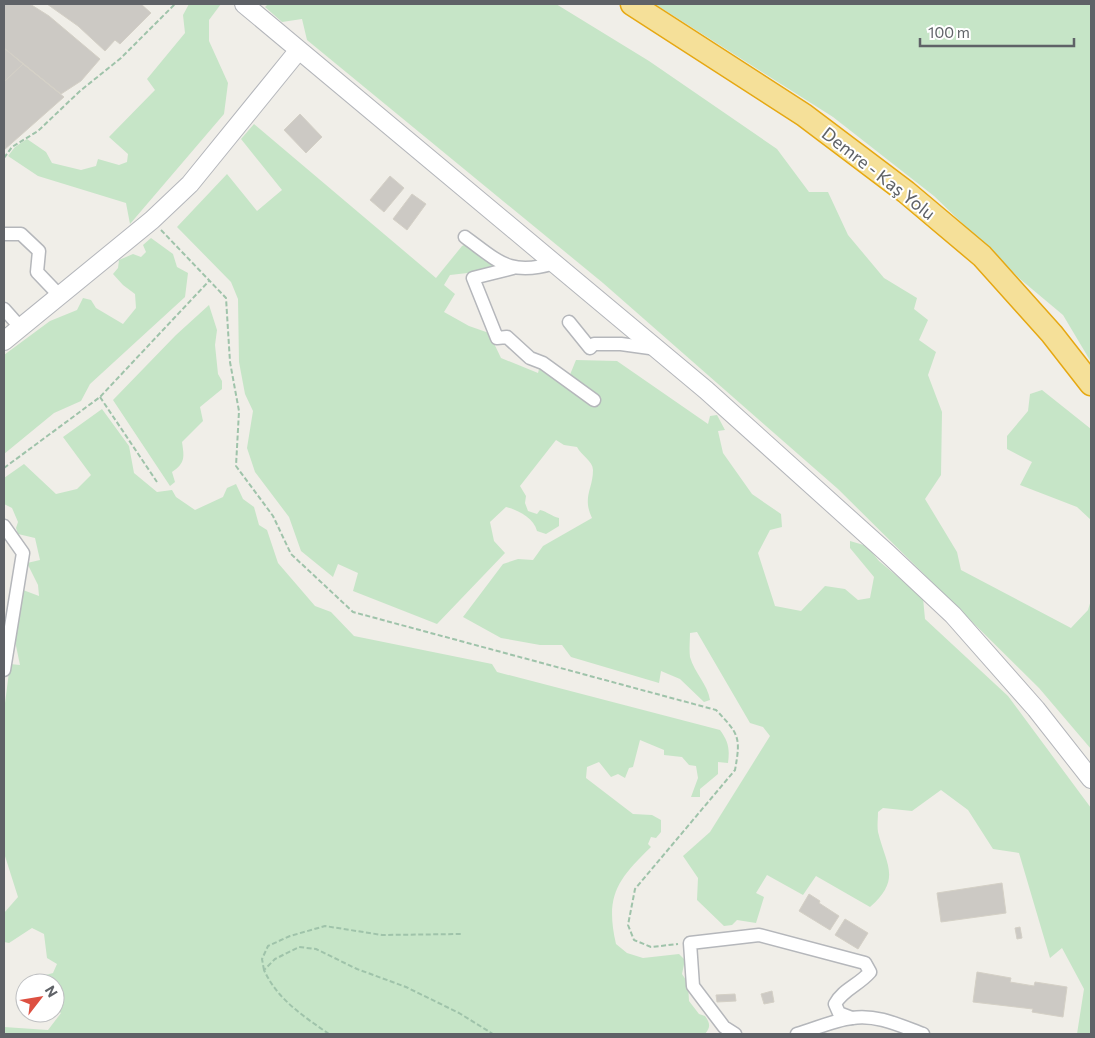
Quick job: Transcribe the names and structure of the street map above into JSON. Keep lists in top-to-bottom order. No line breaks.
{"streets":{"highway":["Demre - Kaş Yolu"]},"scale_bar":"100 m","north":"top right"}
